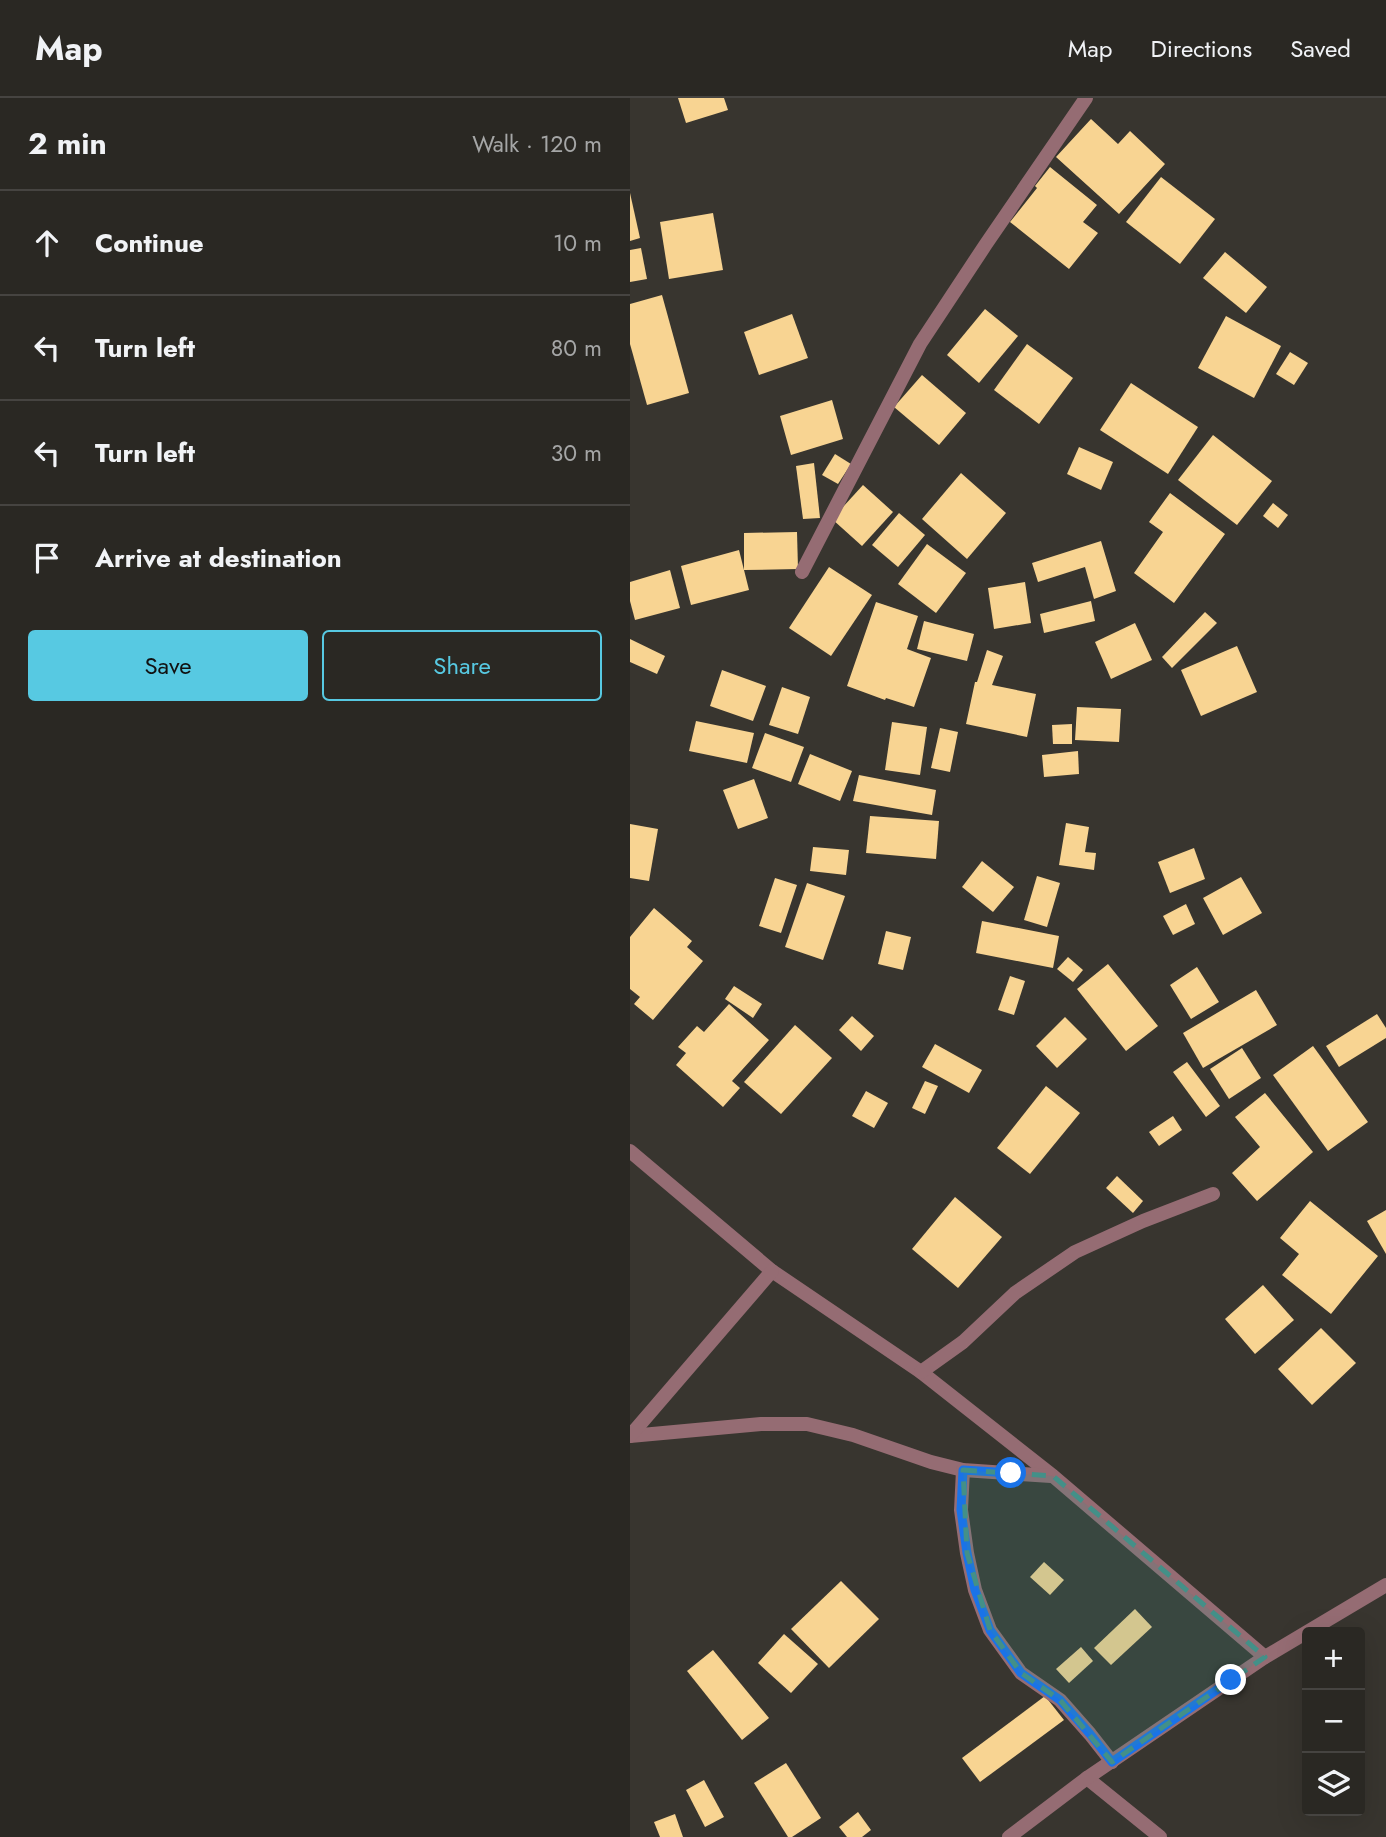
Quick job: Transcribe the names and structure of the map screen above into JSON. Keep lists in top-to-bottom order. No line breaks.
{"page":{"header":"Map","nav":["Map","Directions","Saved"],"heading":["2 min","Walk · 120 m"],"list":[["Continue","10 m"],["Turn left","80 m"],["Turn left","30 m"],"Arrive at destination"],"buttons":["Save","Share"],"map_buttons":["+","−"]}}
